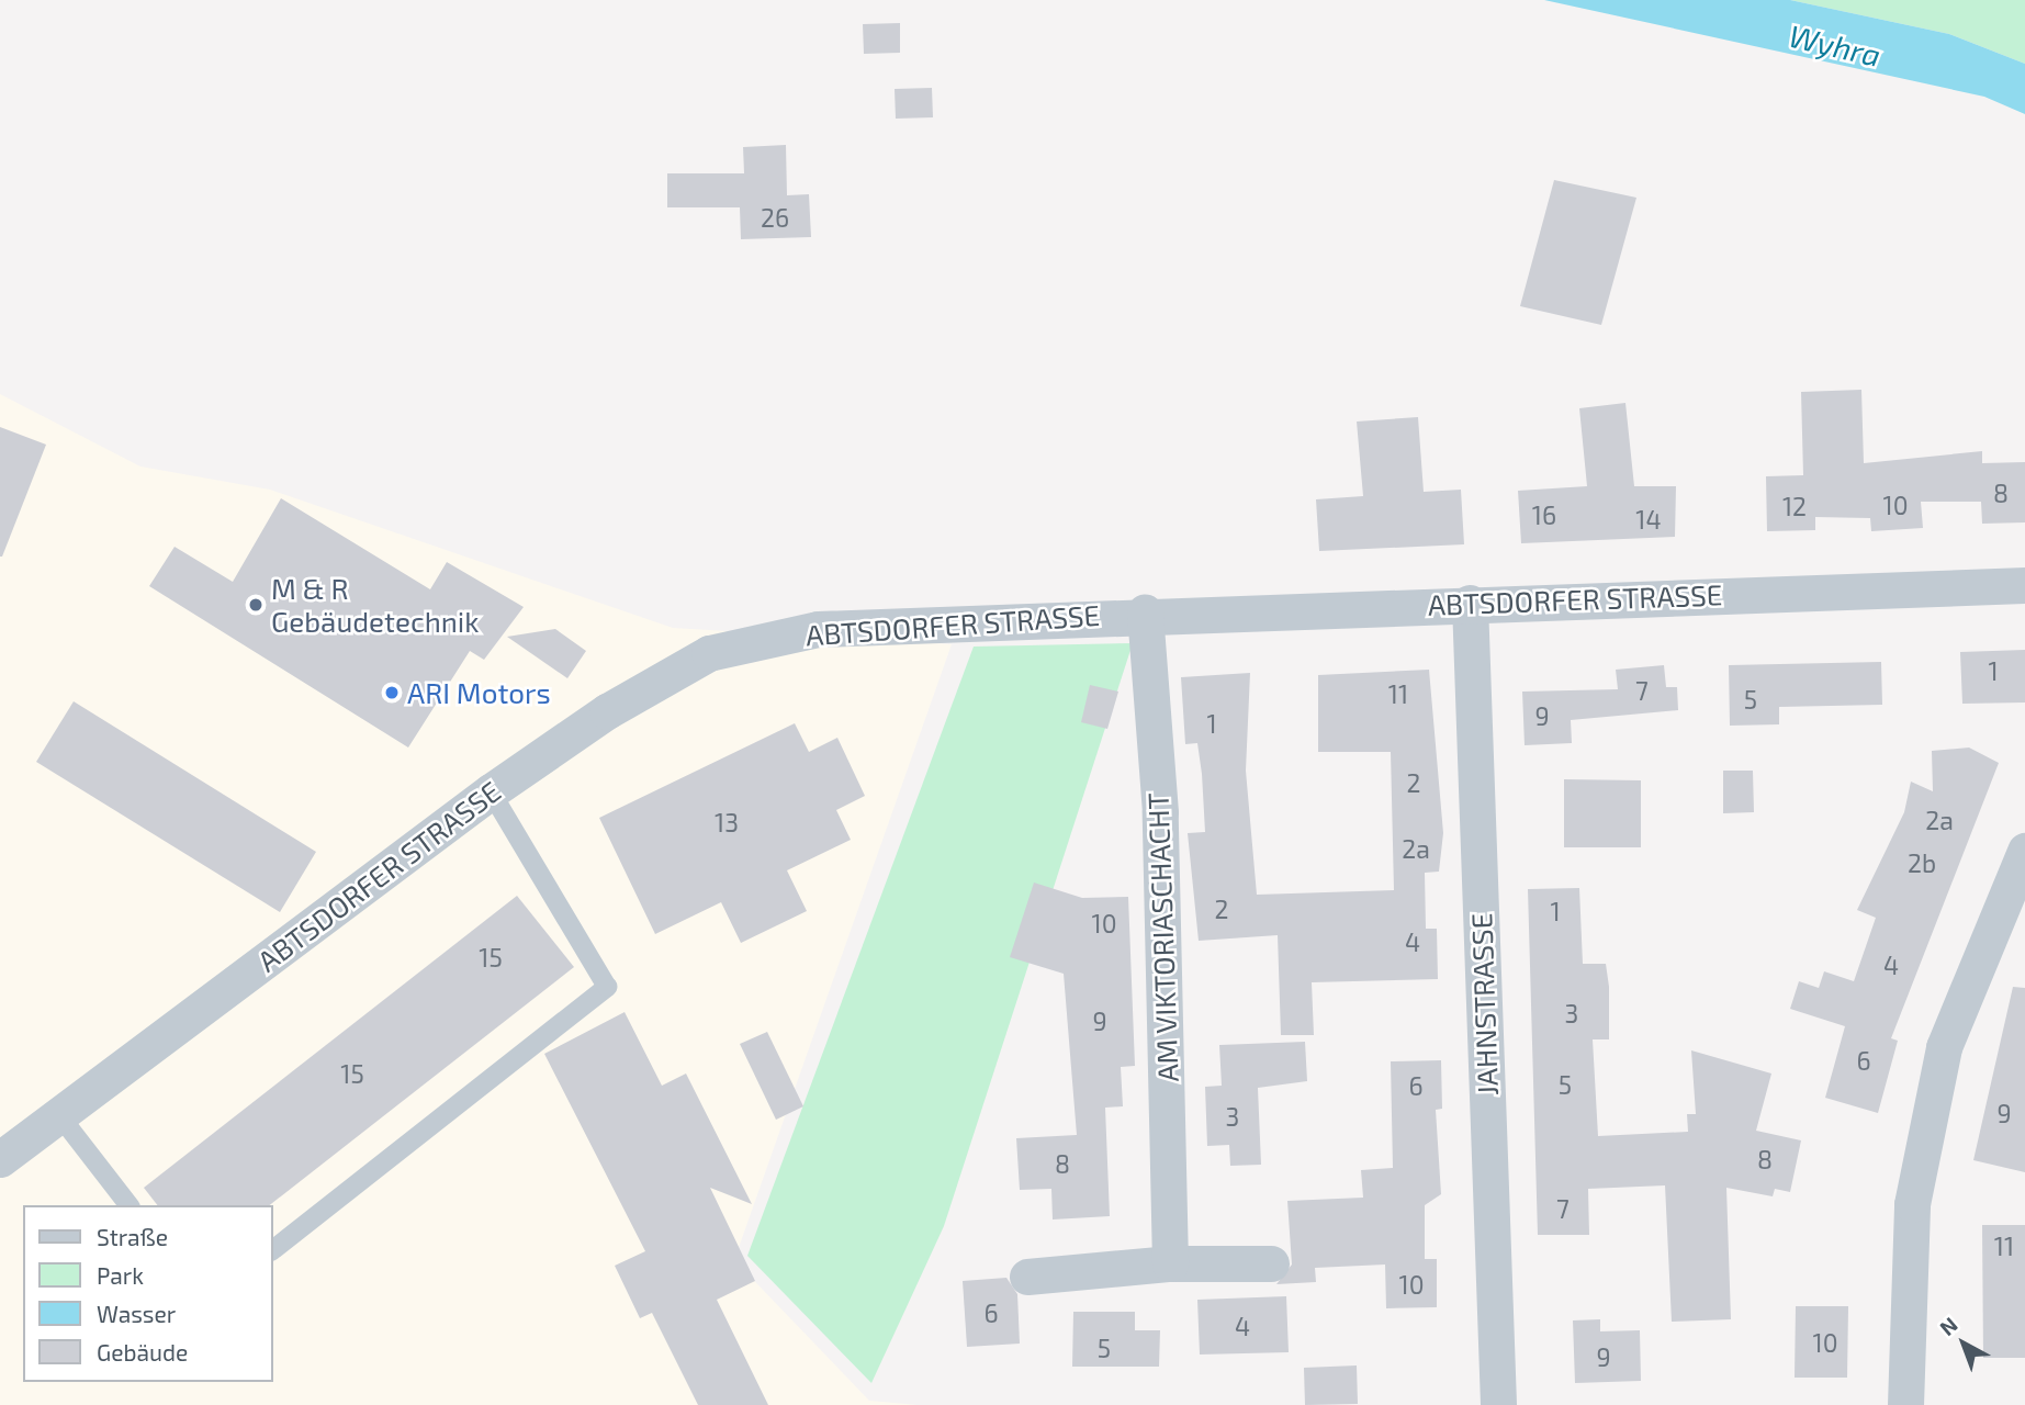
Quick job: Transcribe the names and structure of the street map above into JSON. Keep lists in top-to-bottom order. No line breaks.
{"streets":{"street":["ABTSDORFER STRASSE","AM VIKTORIASCHACHT","JAHNSTRASSE"]},"crossings":[["ABTSDORFER STRASSE","AM VIKTORIASCHACHT"],["ABTSDORFER STRASSE","JAHNSTRASSE"]],"water":["Wyhra"],"places":["M & R Gebäudetechnik","ARI Motors"],"house_numbers":["26","8","10","12","16","14","1","7","11","5","9","1","2","2a","13","2a","2b","2","1","10","4","15","4","3","9","6","15","5","6","9","3","8","8","7","11","10","6","4","10","5","9"],"legend":["Straße","Park","Wasser","Gebäude"],"north":"top left"}
